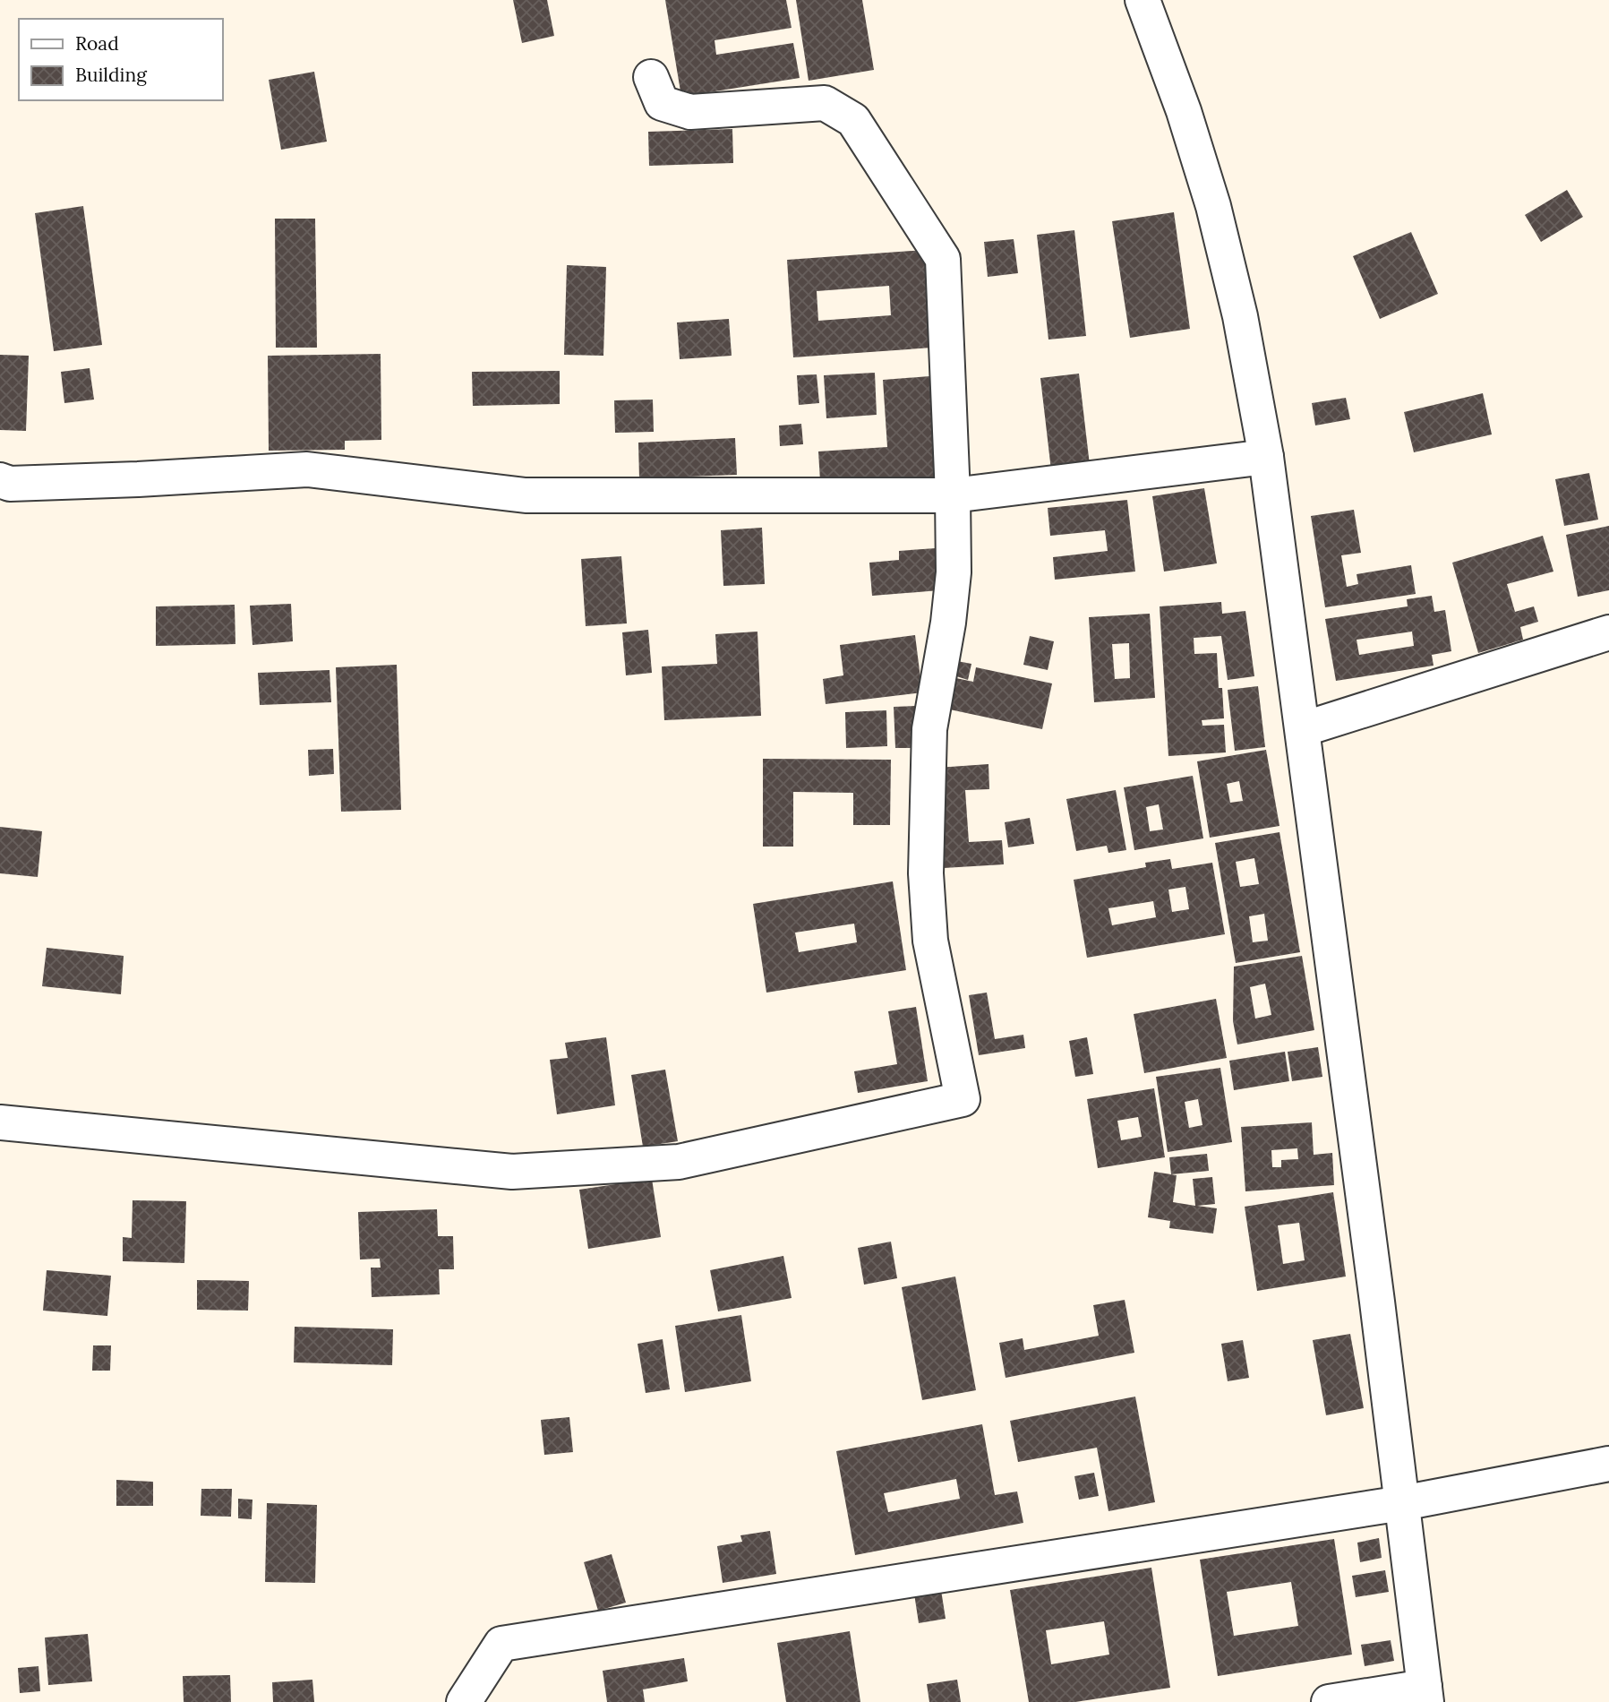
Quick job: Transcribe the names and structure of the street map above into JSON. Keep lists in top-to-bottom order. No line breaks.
{"legend":["Road","Building"]}
